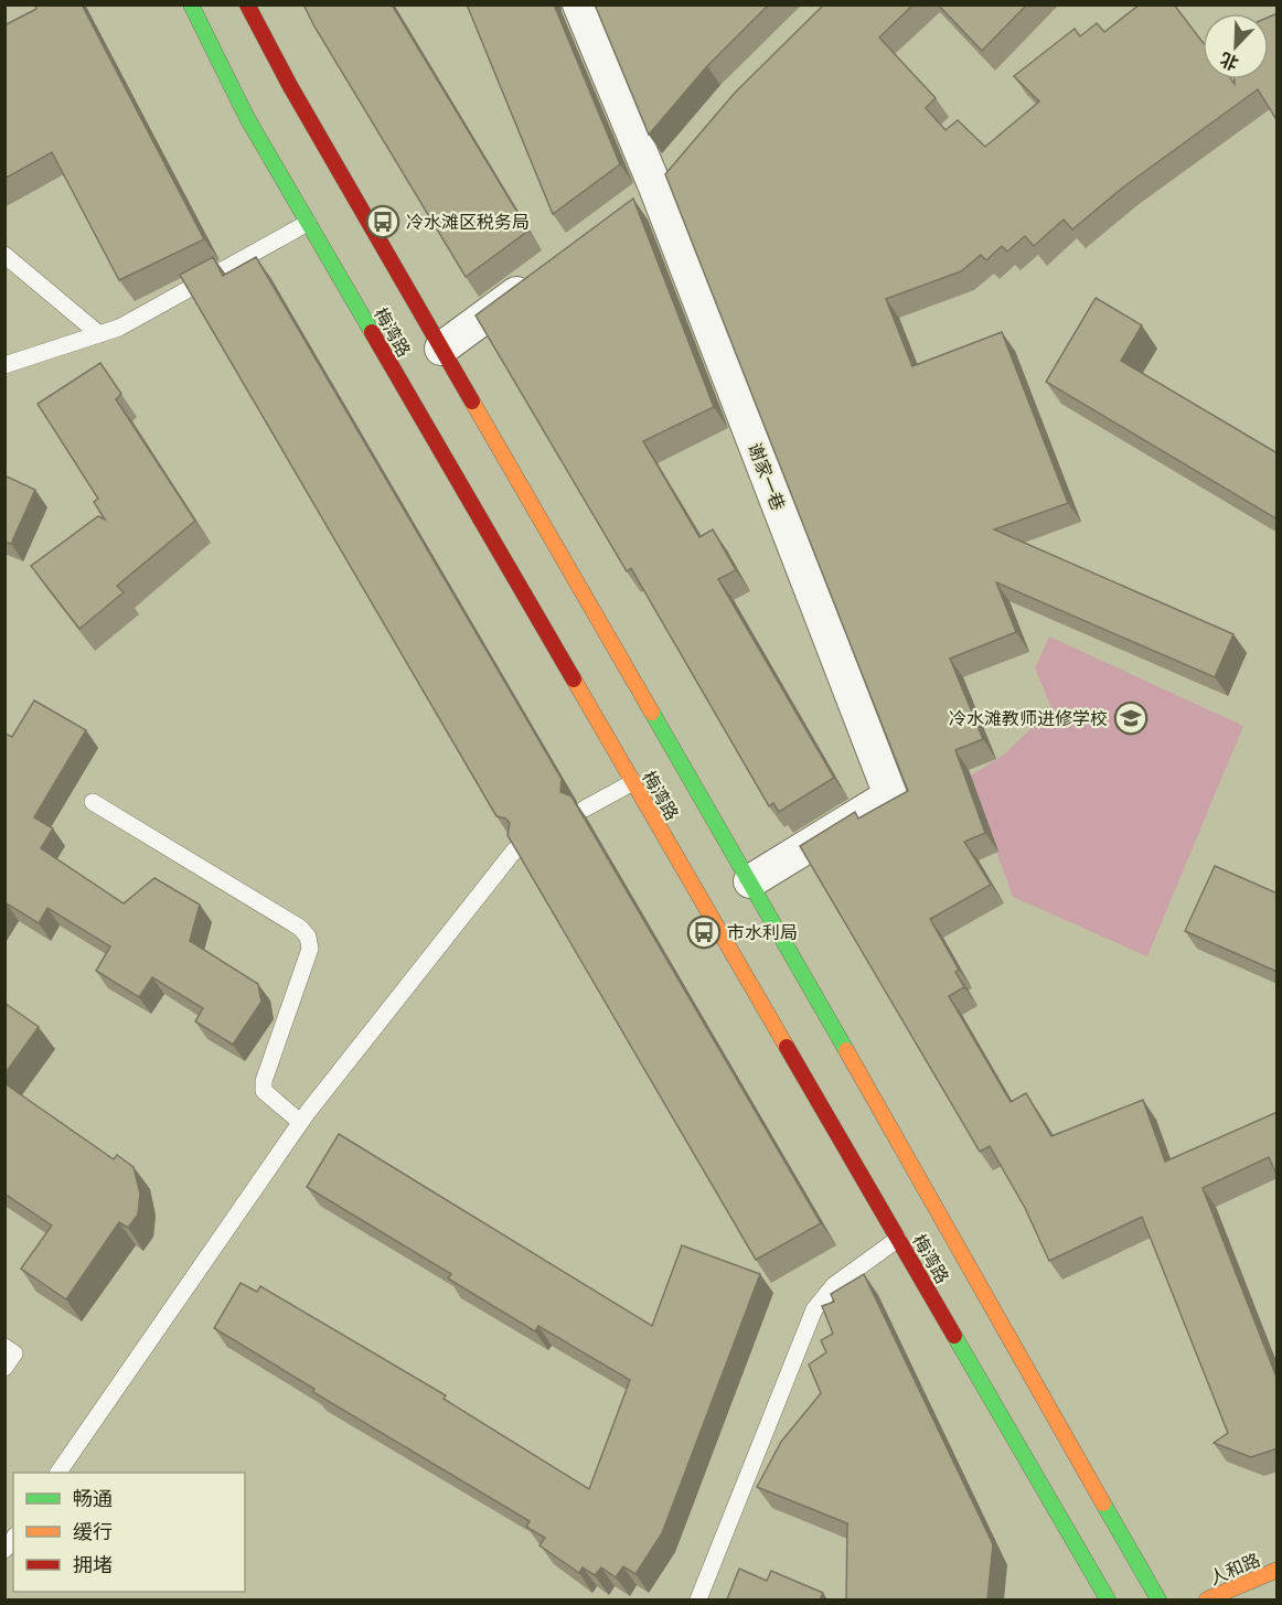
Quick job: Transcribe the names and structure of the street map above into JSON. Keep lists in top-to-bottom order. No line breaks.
{"streets":{"street":["梅湾路","谢家一巷","人和路"]},"crossings":[["梅湾路","谢家一巷"]],"places":{"bus stop":["冷水滩区税务局","市水利局"],"school or university":["冷水滩教师进修学校"]},"legend":["畅通","缓行","拥堵"],"north":"bottom left"}
